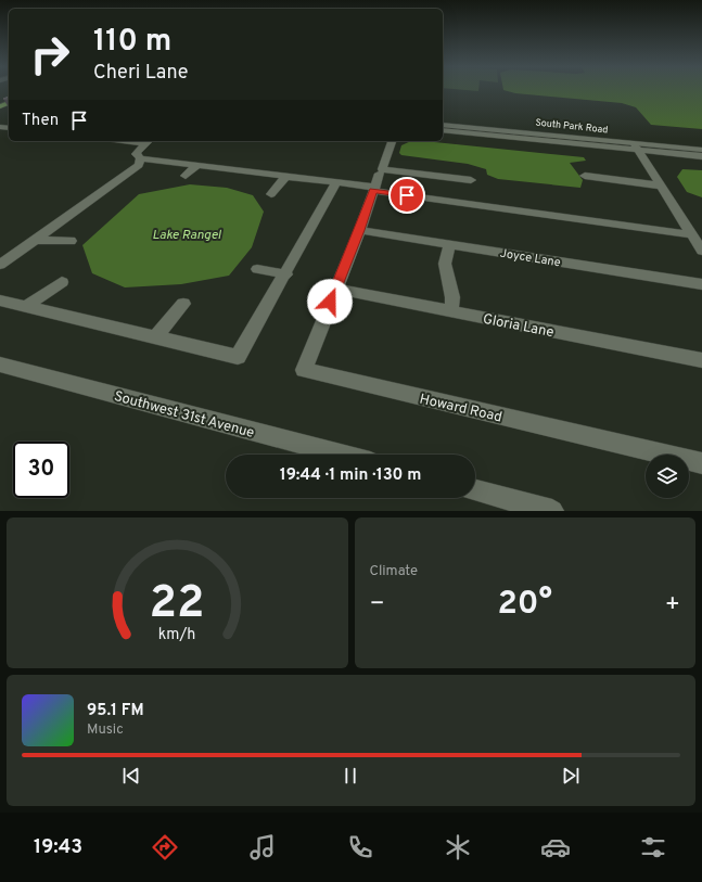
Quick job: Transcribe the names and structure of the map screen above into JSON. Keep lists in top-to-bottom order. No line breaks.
{"streets":{"street":["South Park Road","Joyce Lane","Gloria Lane","Howard Road","Southwest 31st Avenue"]},"crossings":[["Gloria Lane","Howard Road"]],"water":["Lake Rangel"],"page":{"turn":["110 m","Cheri Lane"],"then":"Then","limit":"30","trip":"19:44 · 1 min · 130 m","tile":"Climate","heat":["−","20°","+"],"song":["95.1 FM","Music"],"tabs":"19:43","gauge":["22","km/h"]}}
